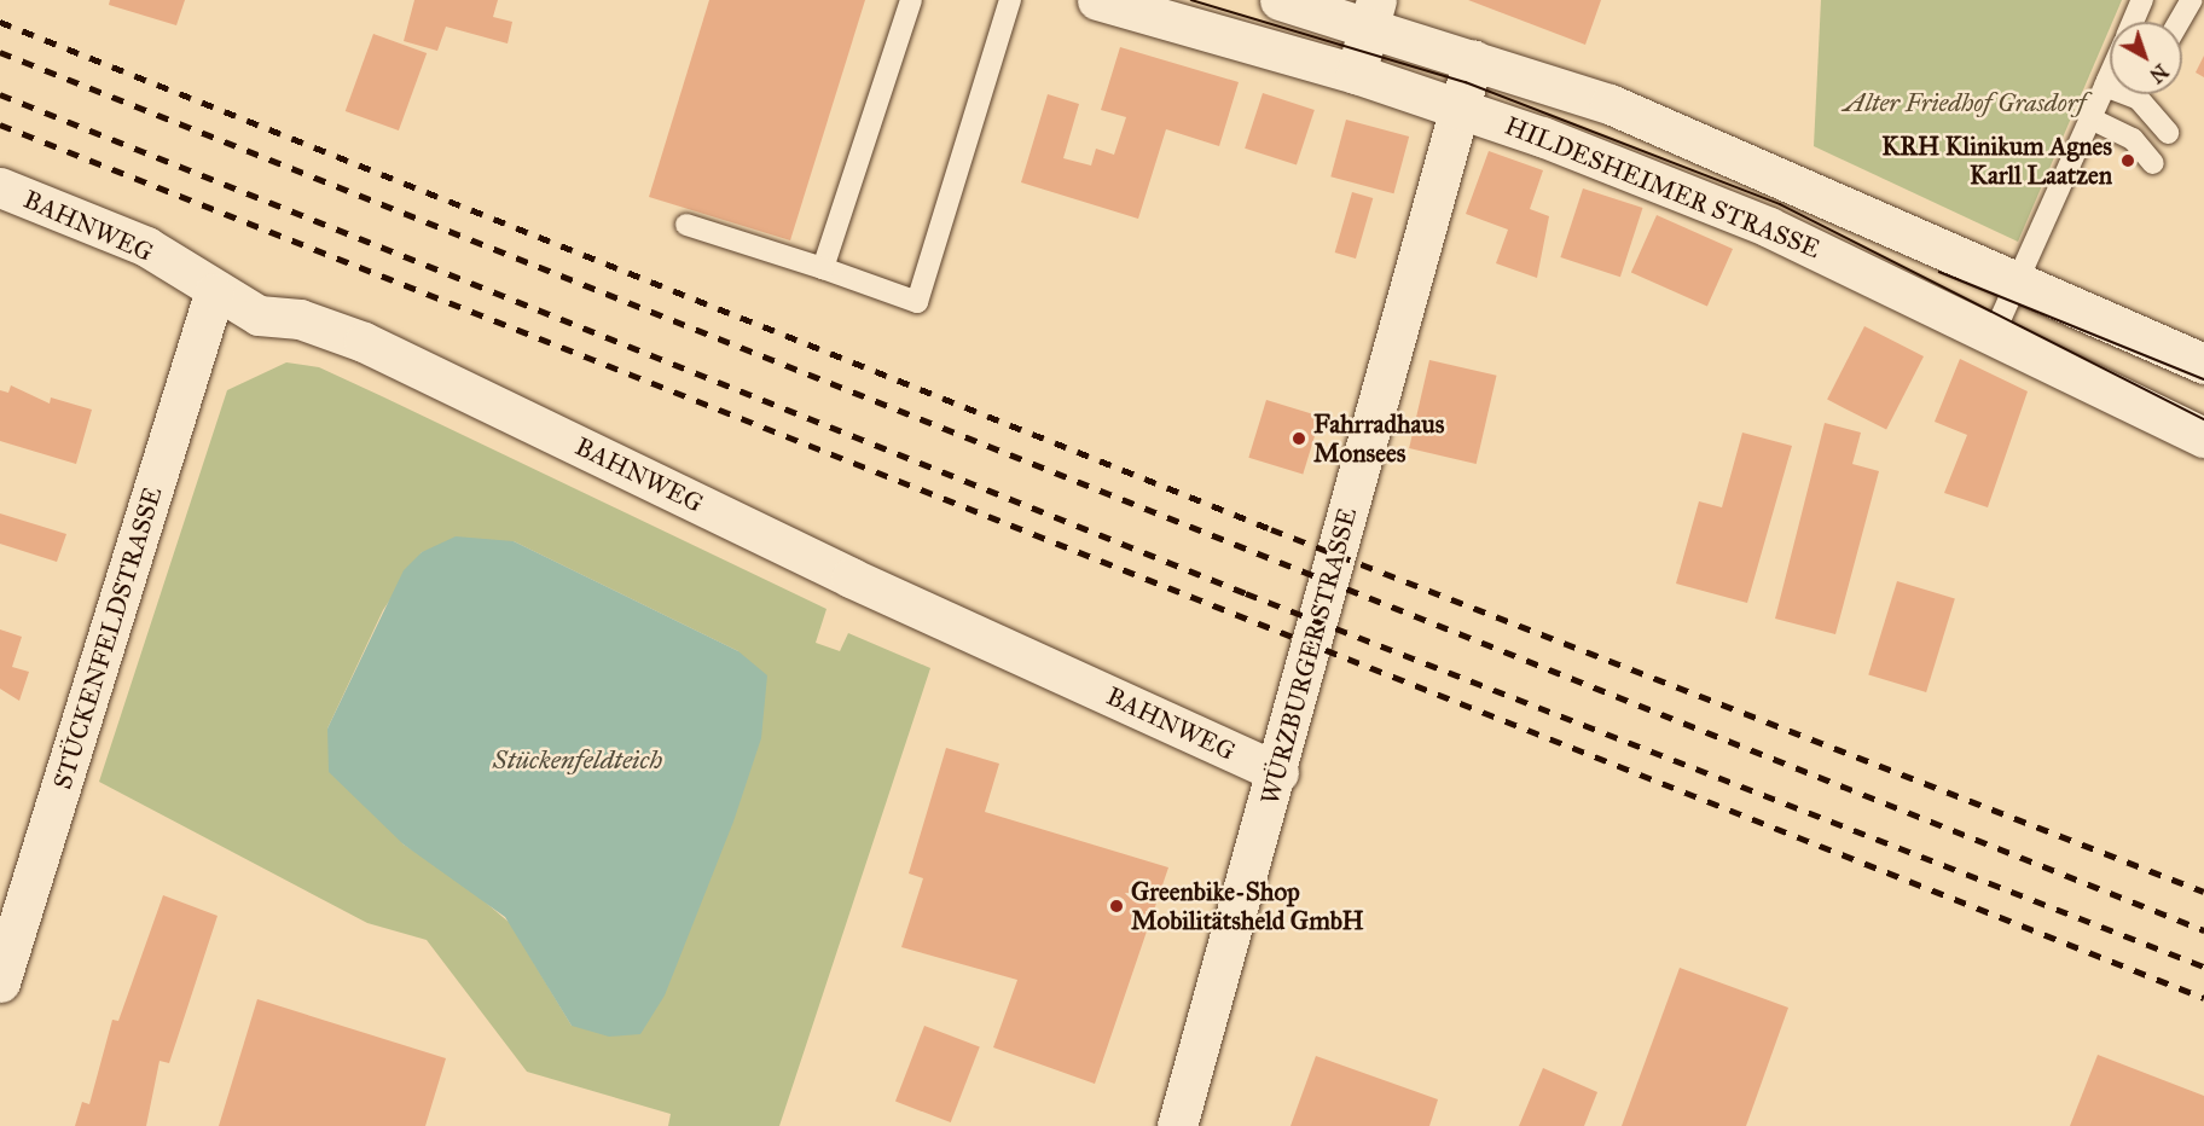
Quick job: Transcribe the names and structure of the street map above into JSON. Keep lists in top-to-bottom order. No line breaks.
{"streets":{"street":["HILDESHEIMER STRASSE","BAHNWEG","STÜCKENFELDSTRASSE","WÜRZBURGER STRASSE"]},"crossings":[["HILDESHEIMER STRASSE","WÜRZBURGER STRASSE"],["BAHNWEG","STÜCKENFELDSTRASSE"],["BAHNWEG","WÜRZBURGER STRASSE"]],"water":["Stückenfeldteich"],"parks":["Alter Friedhof Grasdorf"],"places":["KRH Klinikum Agnes Karll Laatzen","Fahrradhaus Monsees","Greenbike-Shop Mobilitätsheld GmbH"],"north":"bottom right"}
